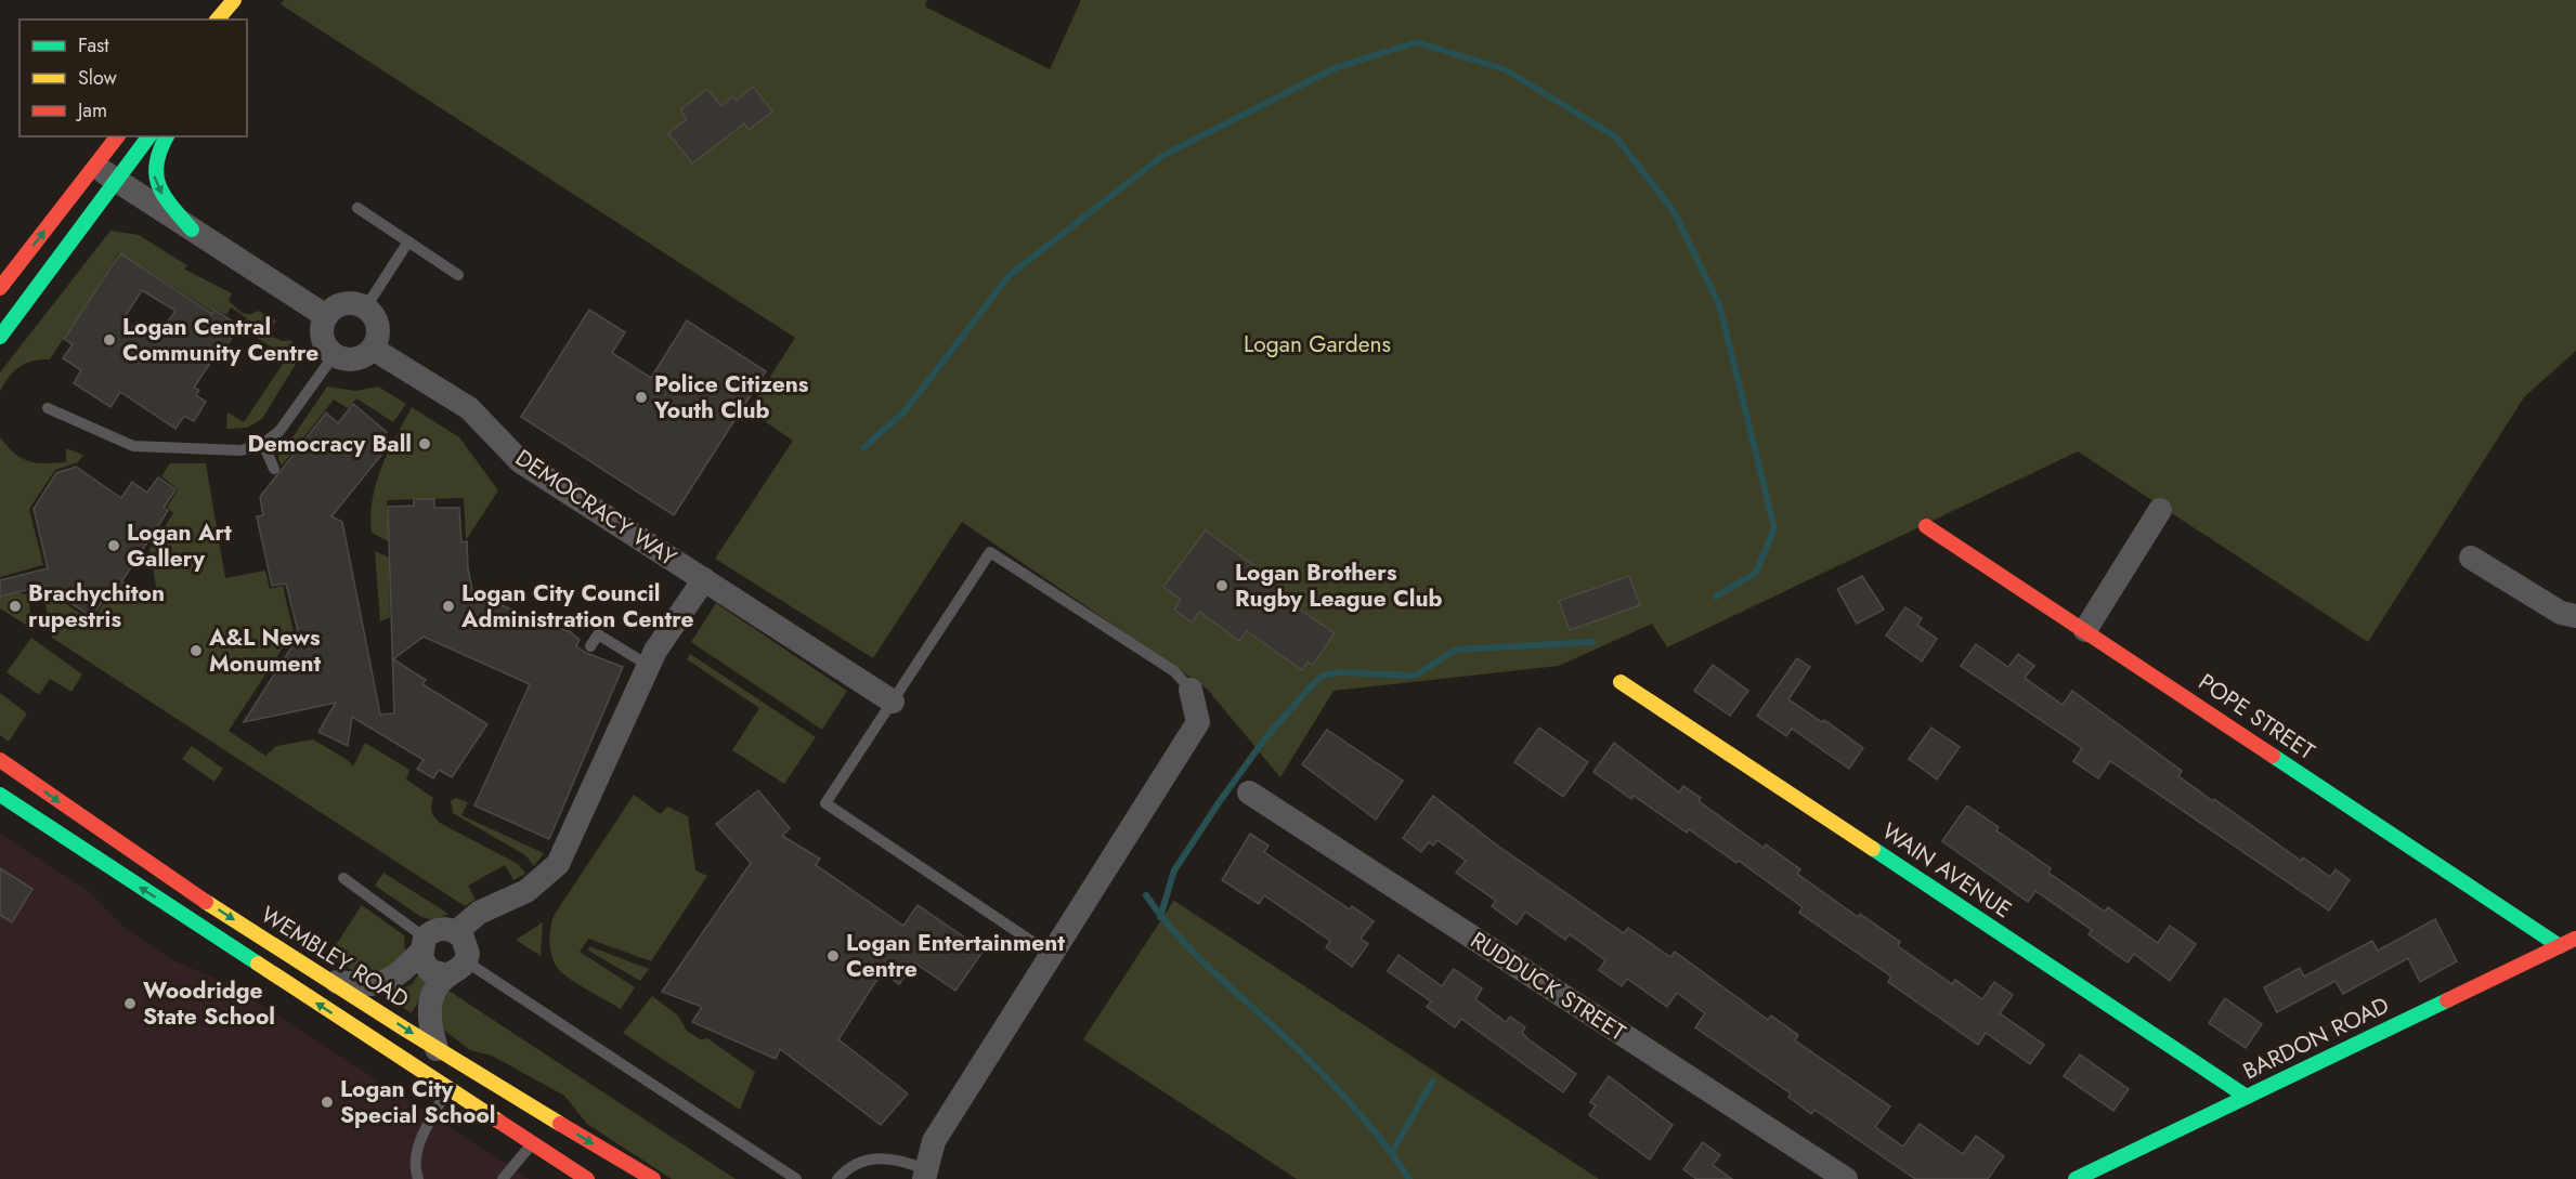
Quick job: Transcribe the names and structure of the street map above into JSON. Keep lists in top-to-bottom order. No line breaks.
{"streets":{"street":["DEMOCRACY WAY","POPE STREET","WAIN AVENUE","WEMBLEY ROAD","RUDDUCK STREET","BARDON ROAD"]},"crossings":[["POPE STREET","BARDON ROAD"],["WAIN AVENUE","BARDON ROAD"]],"parks":["Logan Gardens"],"places":["Logan Central Community Centre","Police Citizens Youth Club","Democracy Ball","Logan Art Gallery","Logan Brothers Rugby League Club","Brachychiton rupestris","Logan City Council Administration Centre","A&L News Monument","Logan Entertainment Centre","Woodridge State School","Logan City Special School"],"legend":["Fast","Slow","Jam"]}
